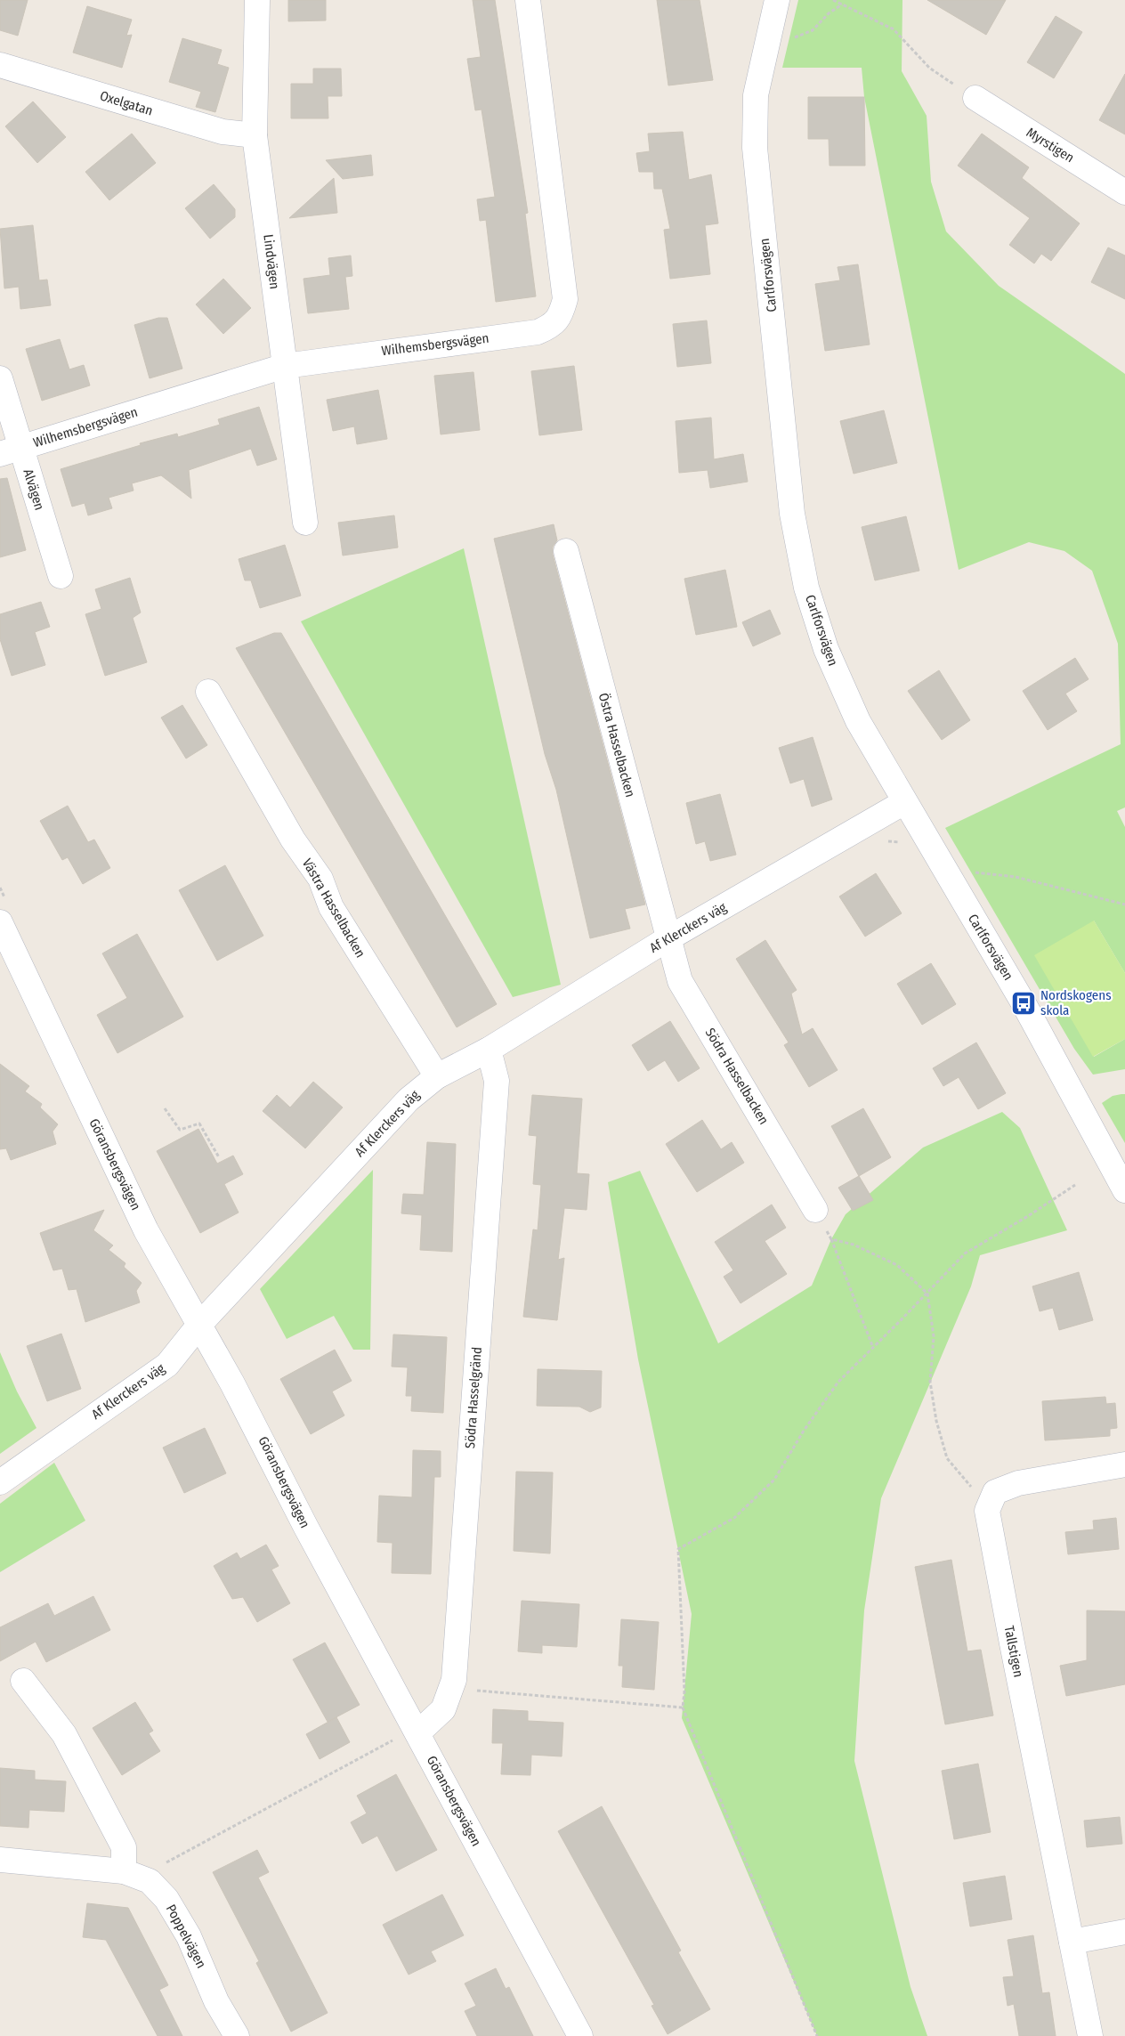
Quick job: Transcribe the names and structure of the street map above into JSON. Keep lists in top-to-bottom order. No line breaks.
{"streets":{"street":["Oxelgatan","Myrstigen","Lindvägen","Carlforsvägen","Wilhemsbergsvägen","Alvägen","Östra Hasselbacken","Västra Hasselbacken","Af Klerckers väg","Södra Hasselbacken","Göransbergsvägen","Södra Hasselgränd","Tallstigen","Poppelvägen"]},"crossings":[["Oxelgatan","Lindvägen"],["Lindvägen","Wilhemsbergsvägen"],["Carlforsvägen","Af Klerckers väg"],["Wilhemsbergsvägen","Alvägen"],["Östra Hasselbacken","Af Klerckers väg"],["Östra Hasselbacken","Södra Hasselbacken"],["Västra Hasselbacken","Af Klerckers väg"],["Af Klerckers väg","Södra Hasselbacken"],["Af Klerckers väg","Göransbergsvägen"],["Af Klerckers väg","Södra Hasselgränd"],["Göransbergsvägen","Södra Hasselgränd"]],"places":{"bus stop":["Nordskogens skola"]}}
